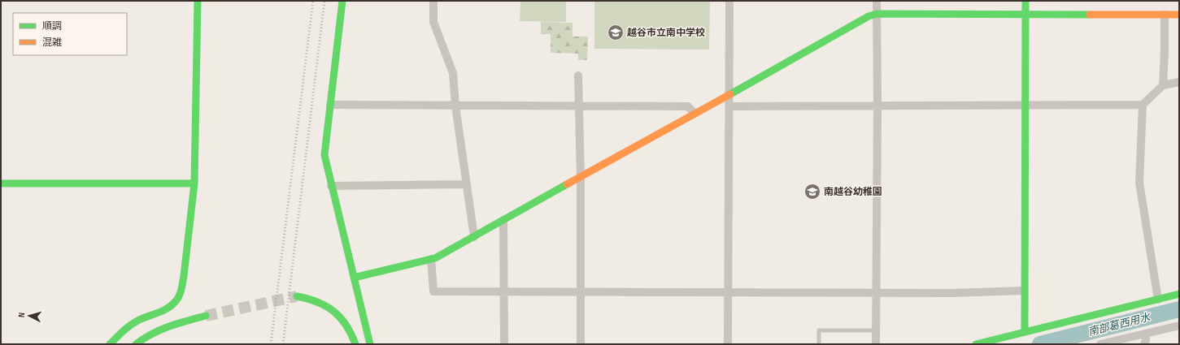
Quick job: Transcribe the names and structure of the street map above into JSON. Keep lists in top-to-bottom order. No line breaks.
{"water":["南部葛西用水"],"places":{"school or university":["越谷市立南中学校","南越谷幼稚園"]},"legend":["順調","混雑"],"north":"left"}
